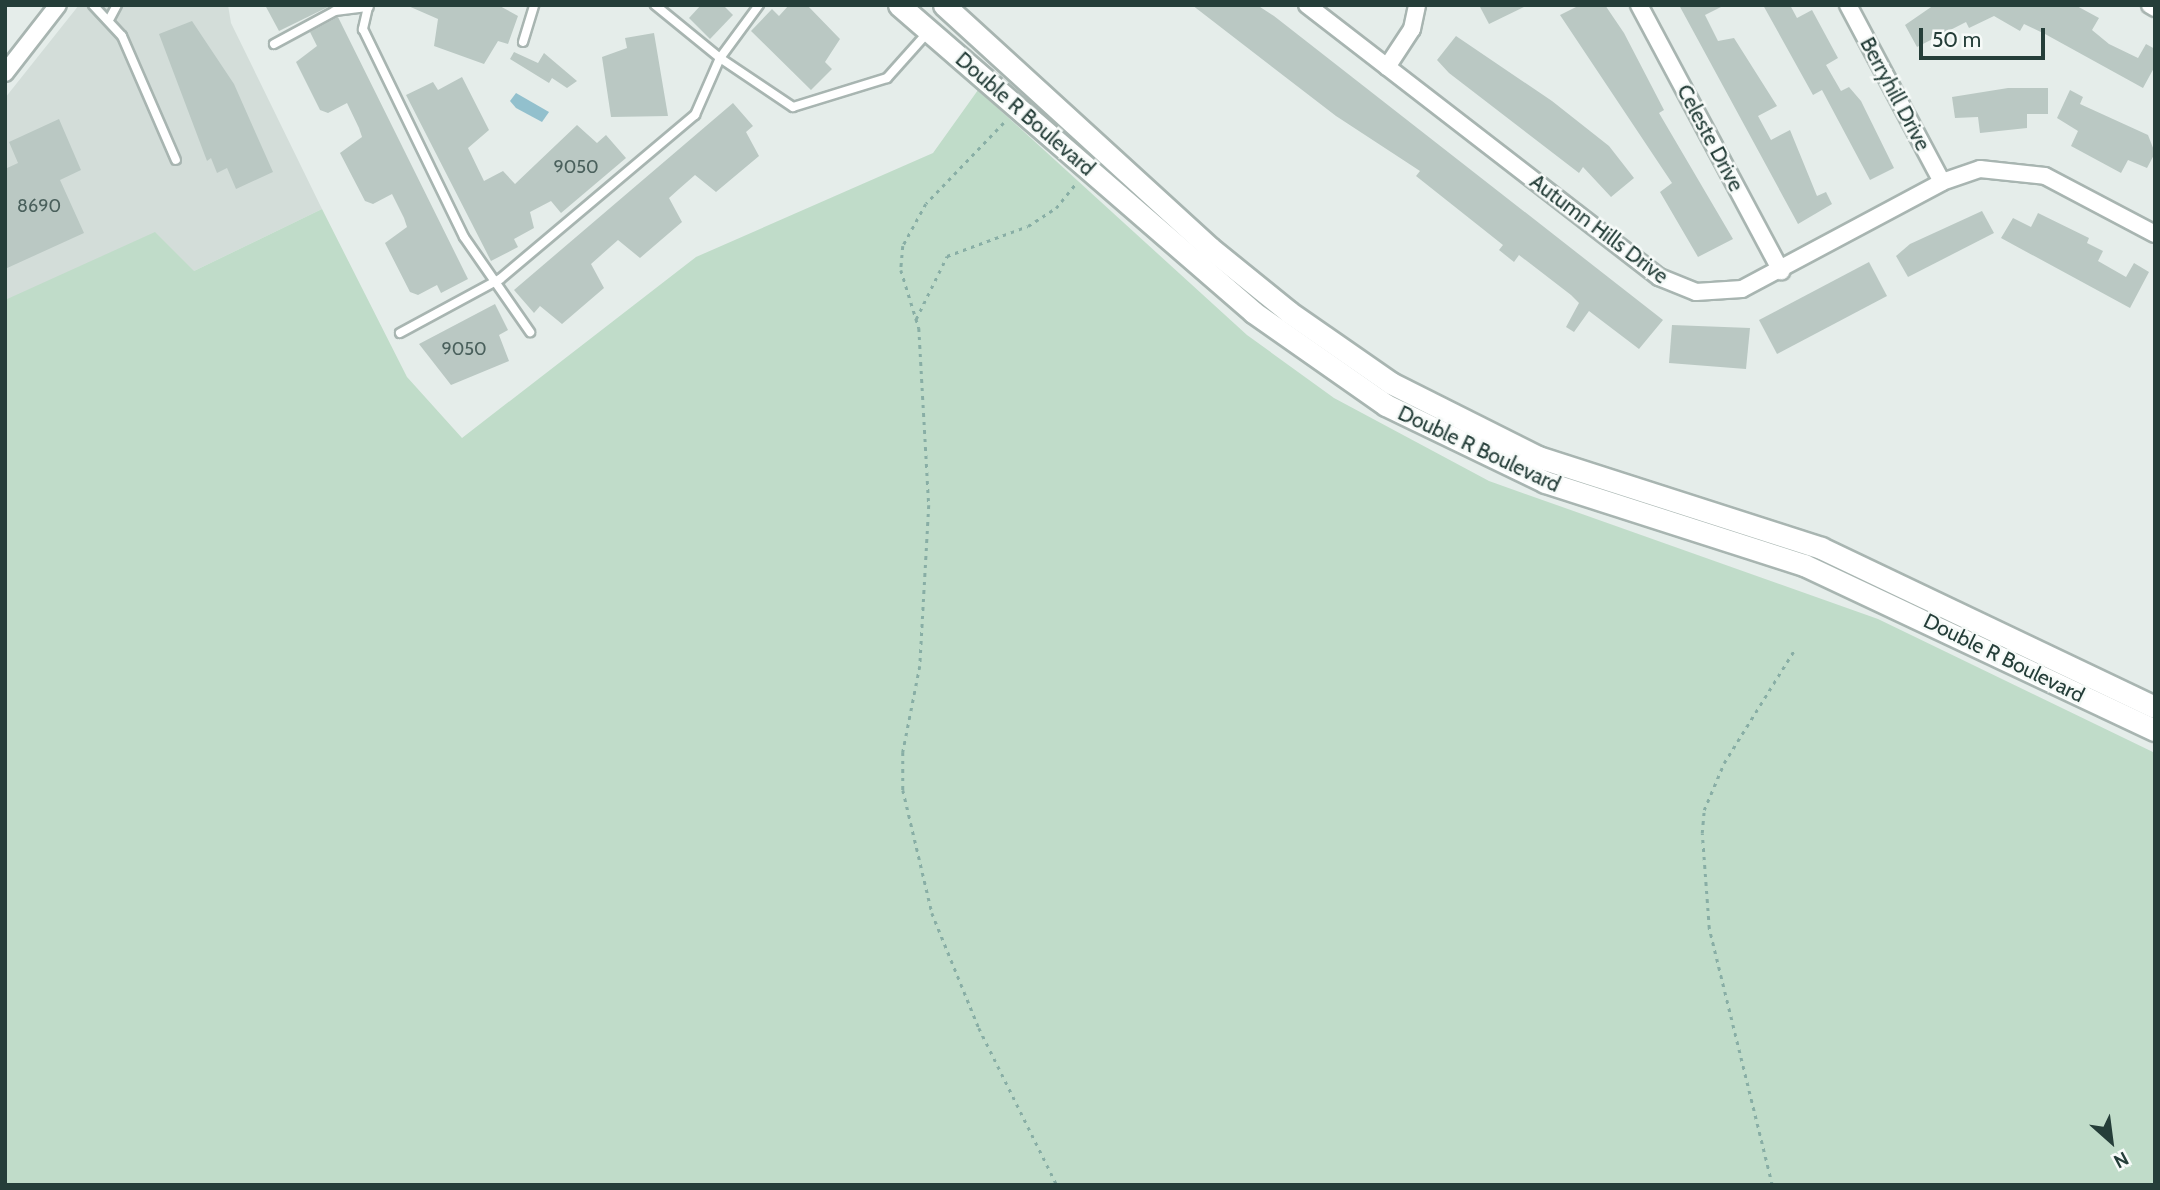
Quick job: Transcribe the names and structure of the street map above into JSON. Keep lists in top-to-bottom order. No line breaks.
{"streets":{"main road":["Double R Boulevard"],"street":["Berryhill Drive","Celeste Drive","Autumn Hills Drive"]},"crossings":[["Berryhill Drive","Autumn Hills Drive"],["Celeste Drive","Autumn Hills Drive"]],"house_numbers":["9050","8690","9050"],"scale_bar":"50 m","north":"bottom right"}
